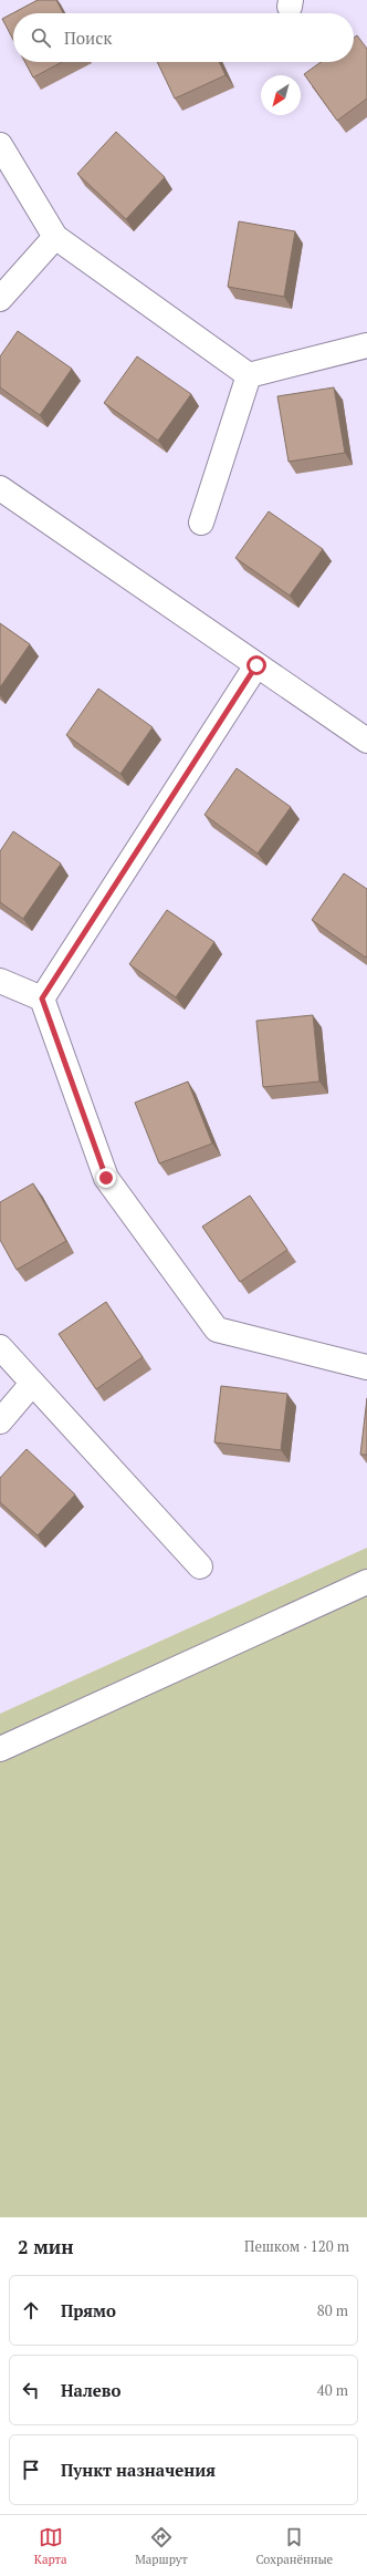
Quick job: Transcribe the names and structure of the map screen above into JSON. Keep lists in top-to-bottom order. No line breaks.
{"north":"bottom left","page":{"search":"Поиск","heading":["2 мин","Пешком · 120 m"],"list":[["Прямо","80 m"],["Налево","40 m"],"Пункт назначения"],"nav":["Карта","Маршрут","Сохранённые"]}}
